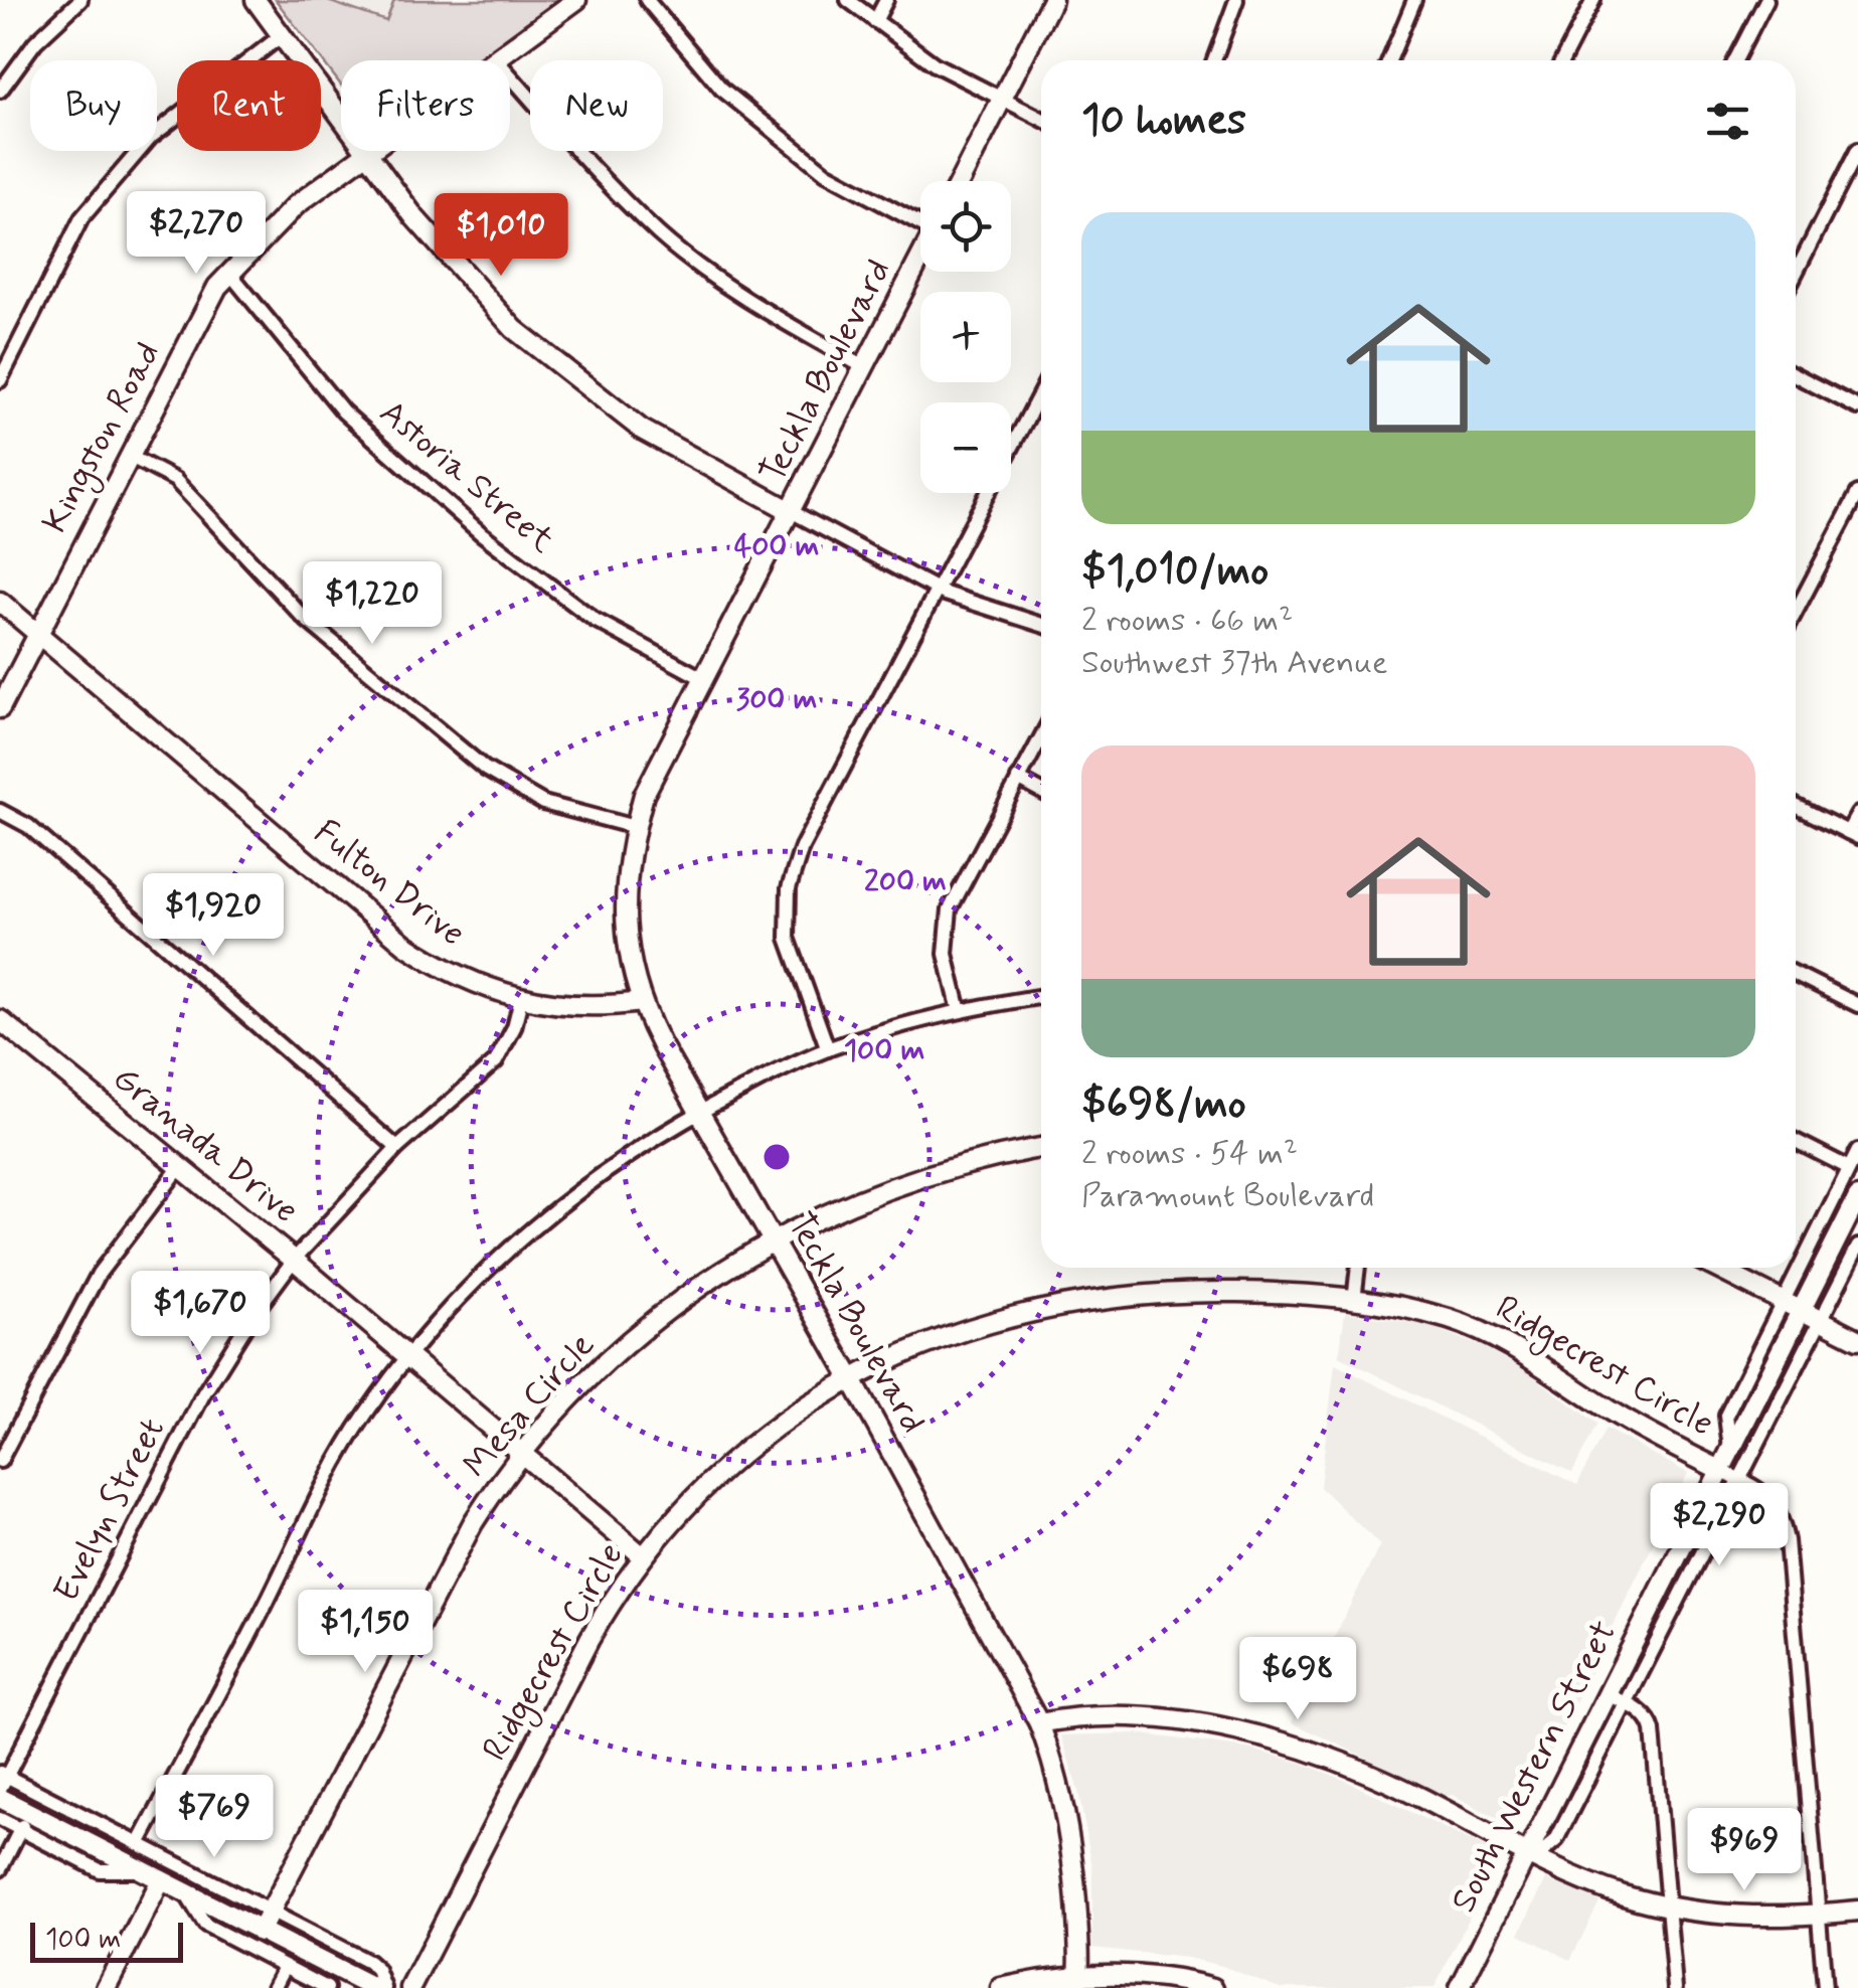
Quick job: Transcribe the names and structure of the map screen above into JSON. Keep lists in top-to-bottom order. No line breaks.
{"streets":{"street":["Teckla Boulevard","Kingston Road","Astoria Street","Fulton Drive","Granada Drive","Ridgecrest Circle","Mesa Circle","Evelyn Street","South Western Street"]},"crossings":[["Teckla Boulevard","Astoria Street"],["Teckla Boulevard","Fulton Drive"],["Teckla Boulevard","Ridgecrest Circle"],["Teckla Boulevard","Mesa Circle"],["Kingston Road","Astoria Street"],["Kingston Road","Fulton Drive"],["Fulton Drive","Evelyn Street"],["Granada Drive","Ridgecrest Circle"],["Granada Drive","Mesa Circle"],["Granada Drive","Evelyn Street"],["Ridgecrest Circle","South Western Street"]],"scale_bar":"100 m","page":{"chip":["Buy","Rent","Filters","New"],"heading":"10 homes","map_buttons":["+","−"],"list":[{"name":"$1,010/mo","note":"2 rooms · 66 m² · Southwest 37th Avenue"},{"name":"$698/mo","note":"2 rooms · 54 m² · Paramount Boulevard"}],"price":["$2,270","$1,010","$1,220","$1,920","$1,670","$2,290","$1,150","$698","$769","$969"],"scale":"100 m"},"rings":["400 m","300 m","200 m","100 m"]}
